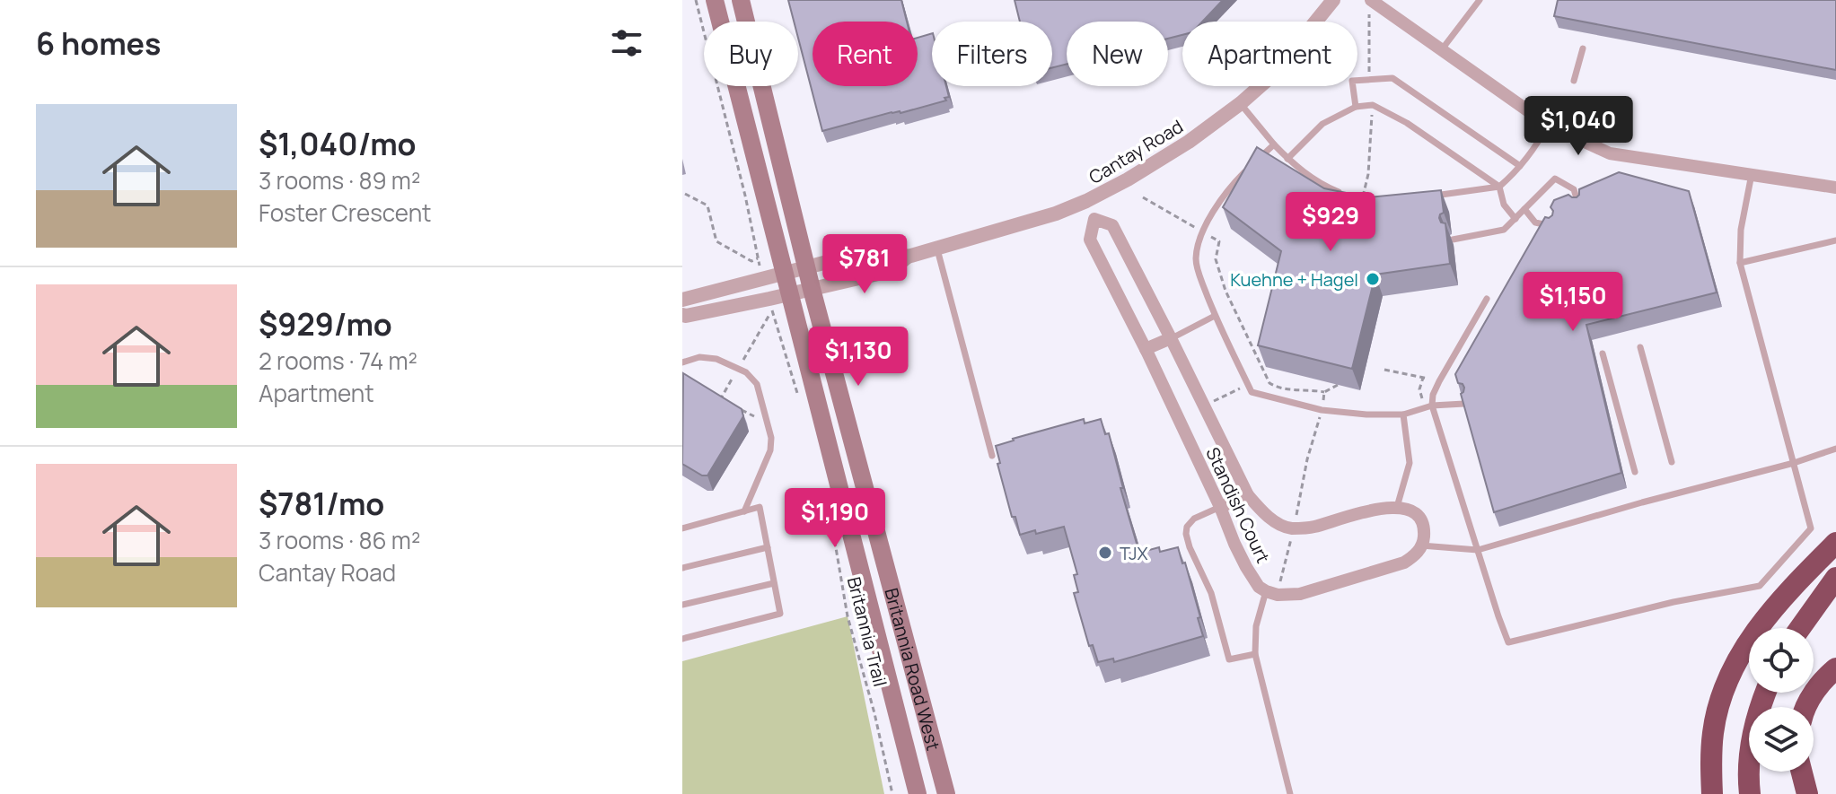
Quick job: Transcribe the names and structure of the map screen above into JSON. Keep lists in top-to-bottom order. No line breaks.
{"streets":{"main road":["Britannia Road West"],"street":["Cantay Road","Standish Court"],"path":["Britannia Trail"]},"crossings":[["Cantay Road","Standish Court"],["Cantay Road","Britannia Road West"]],"places":["Kuehne + Hagel","TJX"],"page":{"heading":"6 homes","chip":["Buy","Rent","Filters","New","Apartment"],"list":[{"name":"$1,040/mo","note":"3 rooms · 89 m² · Foster Crescent"},{"name":"$929/mo","note":"2 rooms · 74 m² · Apartment"},{"name":"$781/mo","note":"3 rooms · 86 m² · Cantay Road"}],"price":["$1,040","$929","$781","$1,150","$1,130","$1,190"]}}
